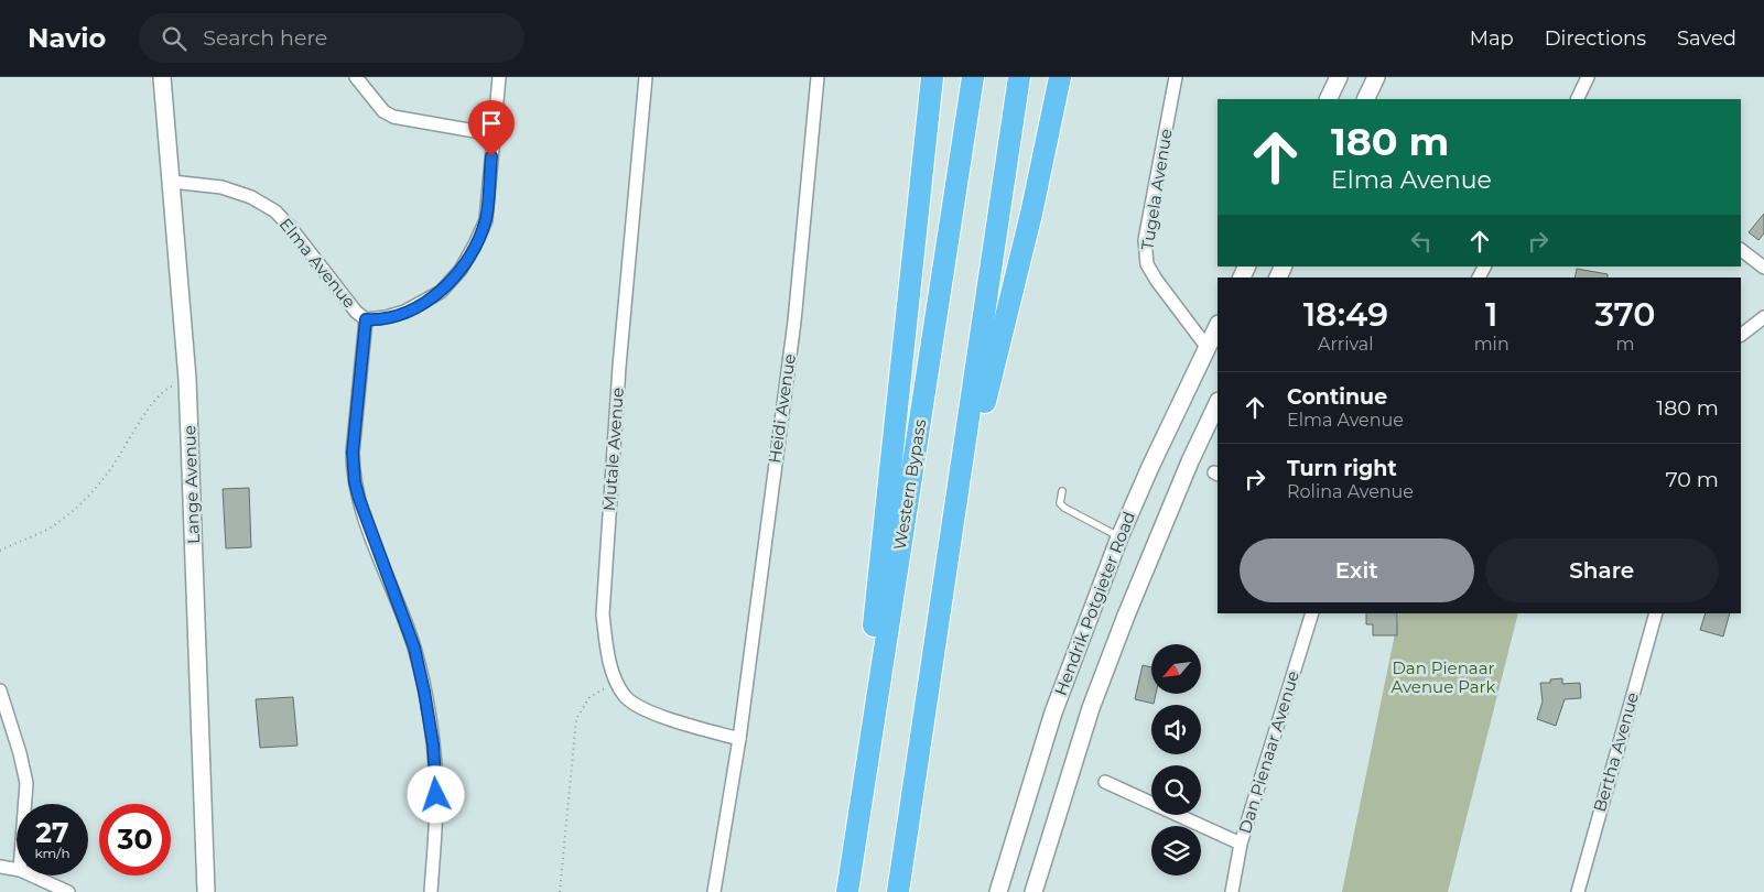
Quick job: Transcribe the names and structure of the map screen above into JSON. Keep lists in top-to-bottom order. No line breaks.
{"streets":{"highway":["Western Bypass"],"main road":["Lange Avenue","Hendrik Potgieter Road"],"street":["Tugela Avenue","Elma Avenue","Heidi Avenue","Mutale Avenue","Dan Pienaar Avenue","Bertha Avenue"]},"crossings":[["Tugela Avenue","Hendrik Potgieter Road"],["Elma Avenue","Lange Avenue"],["Heidi Avenue","Mutale Avenue"]],"parks":["Dan Pienaar Avenue Park"],"north":"bottom left","page":{"header":"Navio","search":"Search here","nav":["Map","Directions","Saved"],"turn":["180 m","Elma Avenue"],"eta":["18:49","Arrival","1","min","370","m"],"list":[{"name":"Continue","note":"Elma Avenue","value":"180 m"},{"name":"Turn right","note":"Rolina Avenue","value":"70 m"}],"buttons":["Exit","Share"],"speed":"27 km/h","limit":"30"}}
